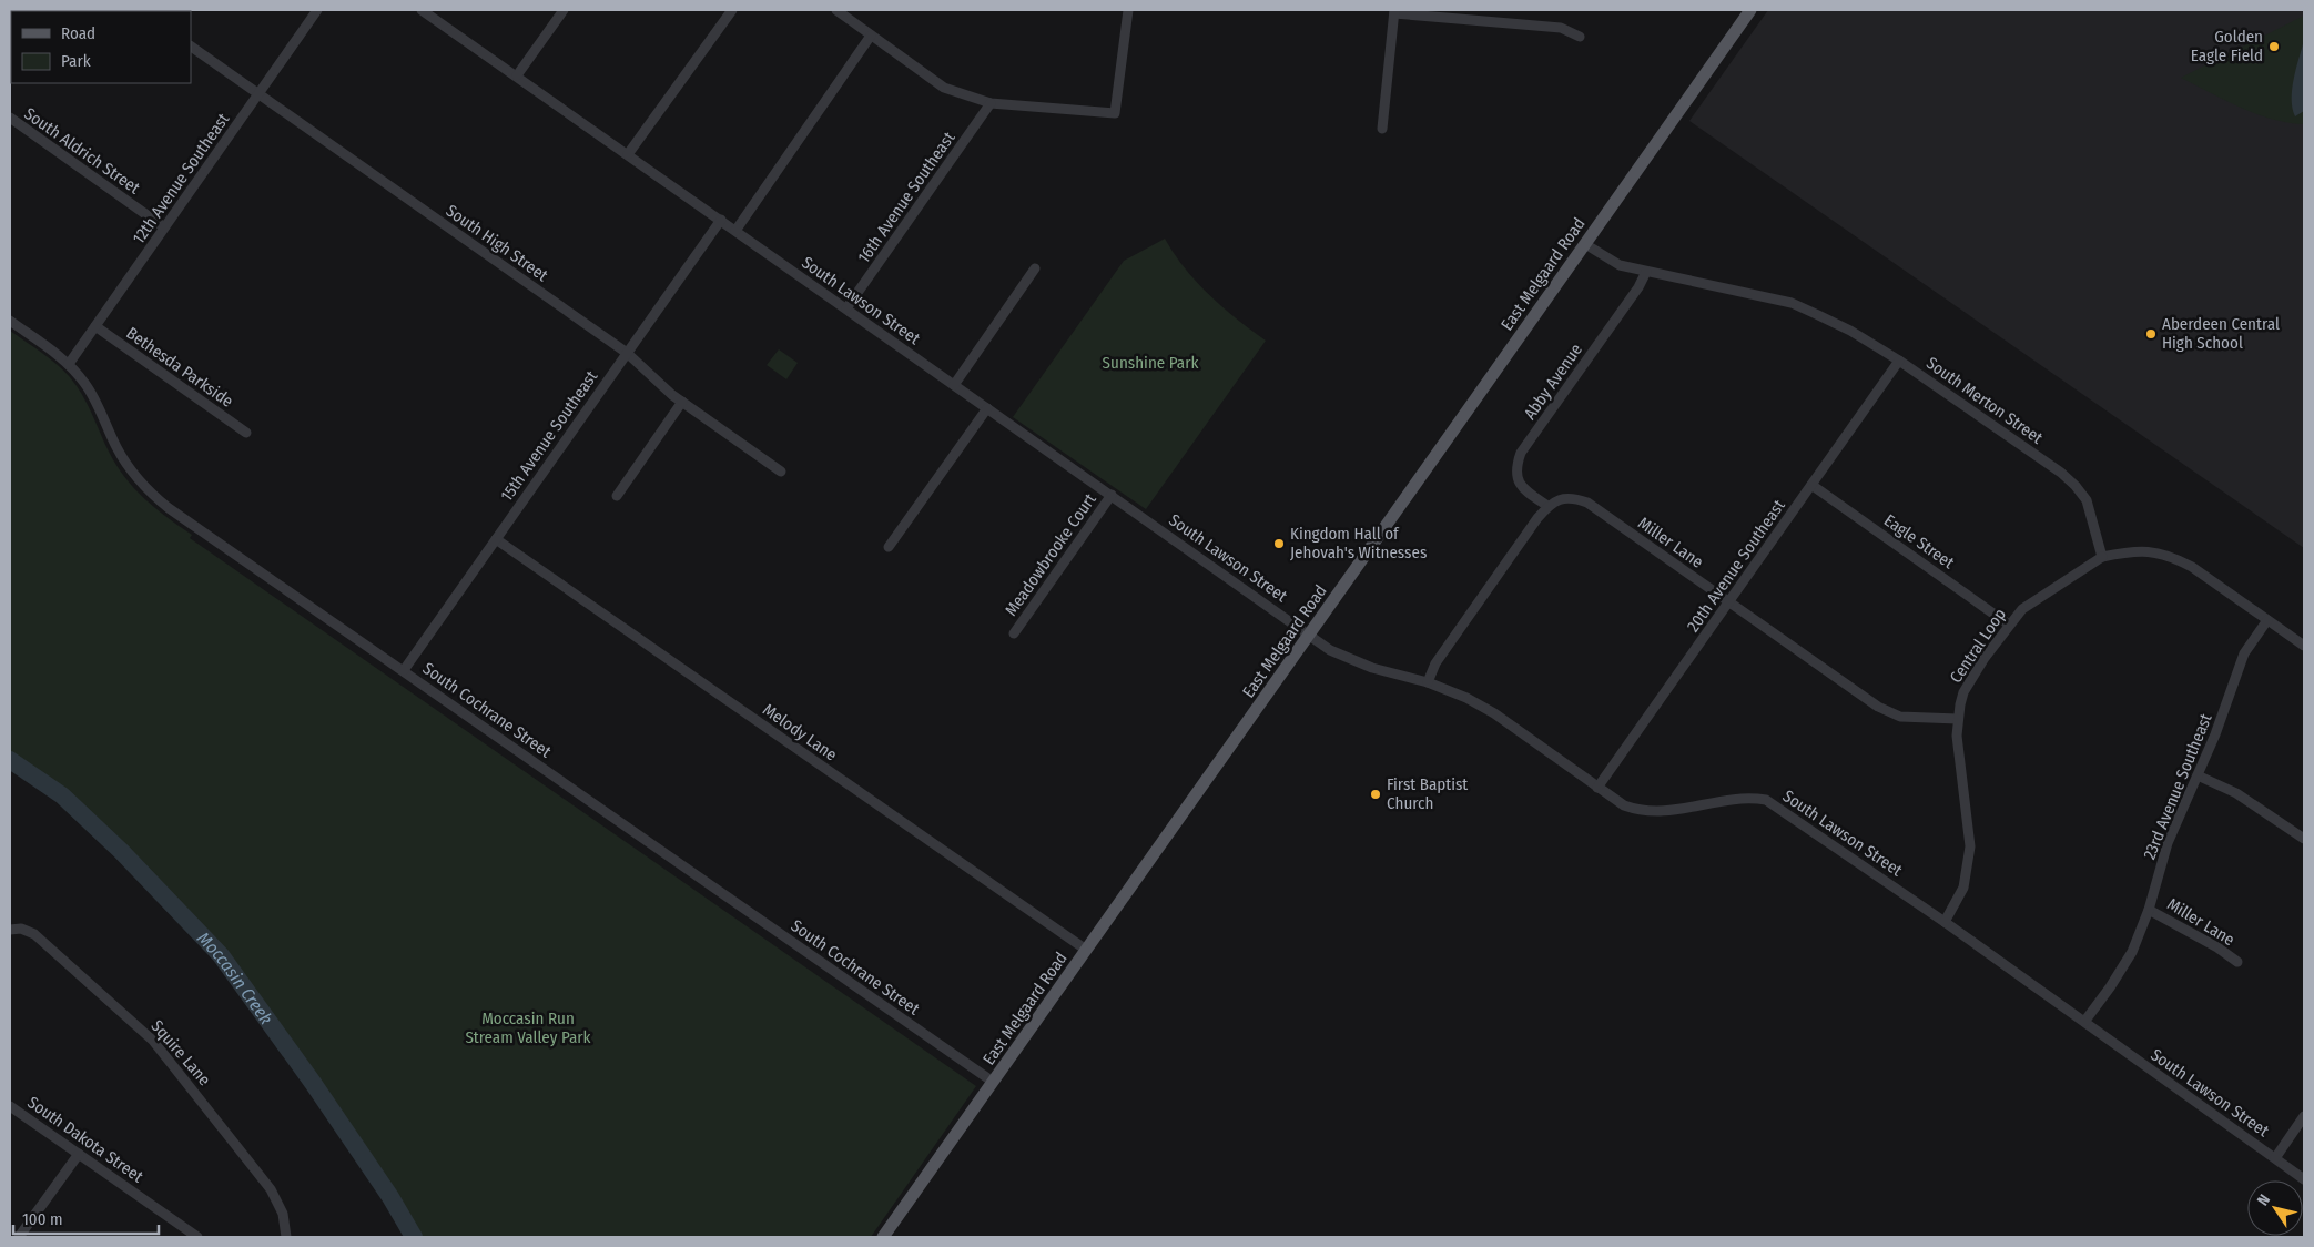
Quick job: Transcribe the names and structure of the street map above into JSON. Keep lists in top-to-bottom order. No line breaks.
{"streets":{"main road":["East Melgaard Road"],"street":["South Aldrich Street","12th Avenue Southeast","16th Avenue Southeast","South High Street","South Lawson Street","Bethesda Parkside","Abby Avenue","South Merton Street","15th Avenue Southeast","Eagle Street","Miller Lane","Meadowbrooke Court","20th Avenue Southeast","Central Loop","South Cochrane Street","Melody Lane","23rd Avenue Southeast","Squire Lane","South Dakota Street"]},"crossings":[["South Aldrich Street","12th Avenue Southeast"],["12th Avenue Southeast","South High Street"],["12th Avenue Southeast","Bethesda Parkside"],["12th Avenue Southeast","South Cochrane Street"],["16th Avenue Southeast","South Lawson Street"],["South High Street","15th Avenue Southeast"],["East Melgaard Road","South Lawson Street"],["East Melgaard Road","South Merton Street"],["East Melgaard Road","South Cochrane Street"],["East Melgaard Road","Melody Lane"],["South Lawson Street","15th Avenue Southeast"],["South Lawson Street","Meadowbrooke Court"],["South Lawson Street","20th Avenue Southeast"],["South Lawson Street","Central Loop"],["South Lawson Street","23rd Avenue Southeast"],["Abby Avenue","South Merton Street"],["Abby Avenue","Miller Lane"],["South Merton Street","20th Avenue Southeast"],["South Merton Street","Central Loop"],["15th Avenue Southeast","South Cochrane Street"],["15th Avenue Southeast","Melody Lane"],["Eagle Street","20th Avenue Southeast"],["Eagle Street","Central Loop"],["Miller Lane","20th Avenue Southeast"],["Miller Lane","Central Loop"],["Miller Lane","23rd Avenue Southeast"]],"water":["Moccasin Creek"],"parks":["Sunshine Park","Moccasin Run Stream Valley Park"],"places":["Golden Eagle Field","Aberdeen Central High School","Kingdom Hall of Jehovah's Witnesses","First Baptist Church"],"legend":["Road","Park"],"scale_bar":"100 m","north":"top left"}
